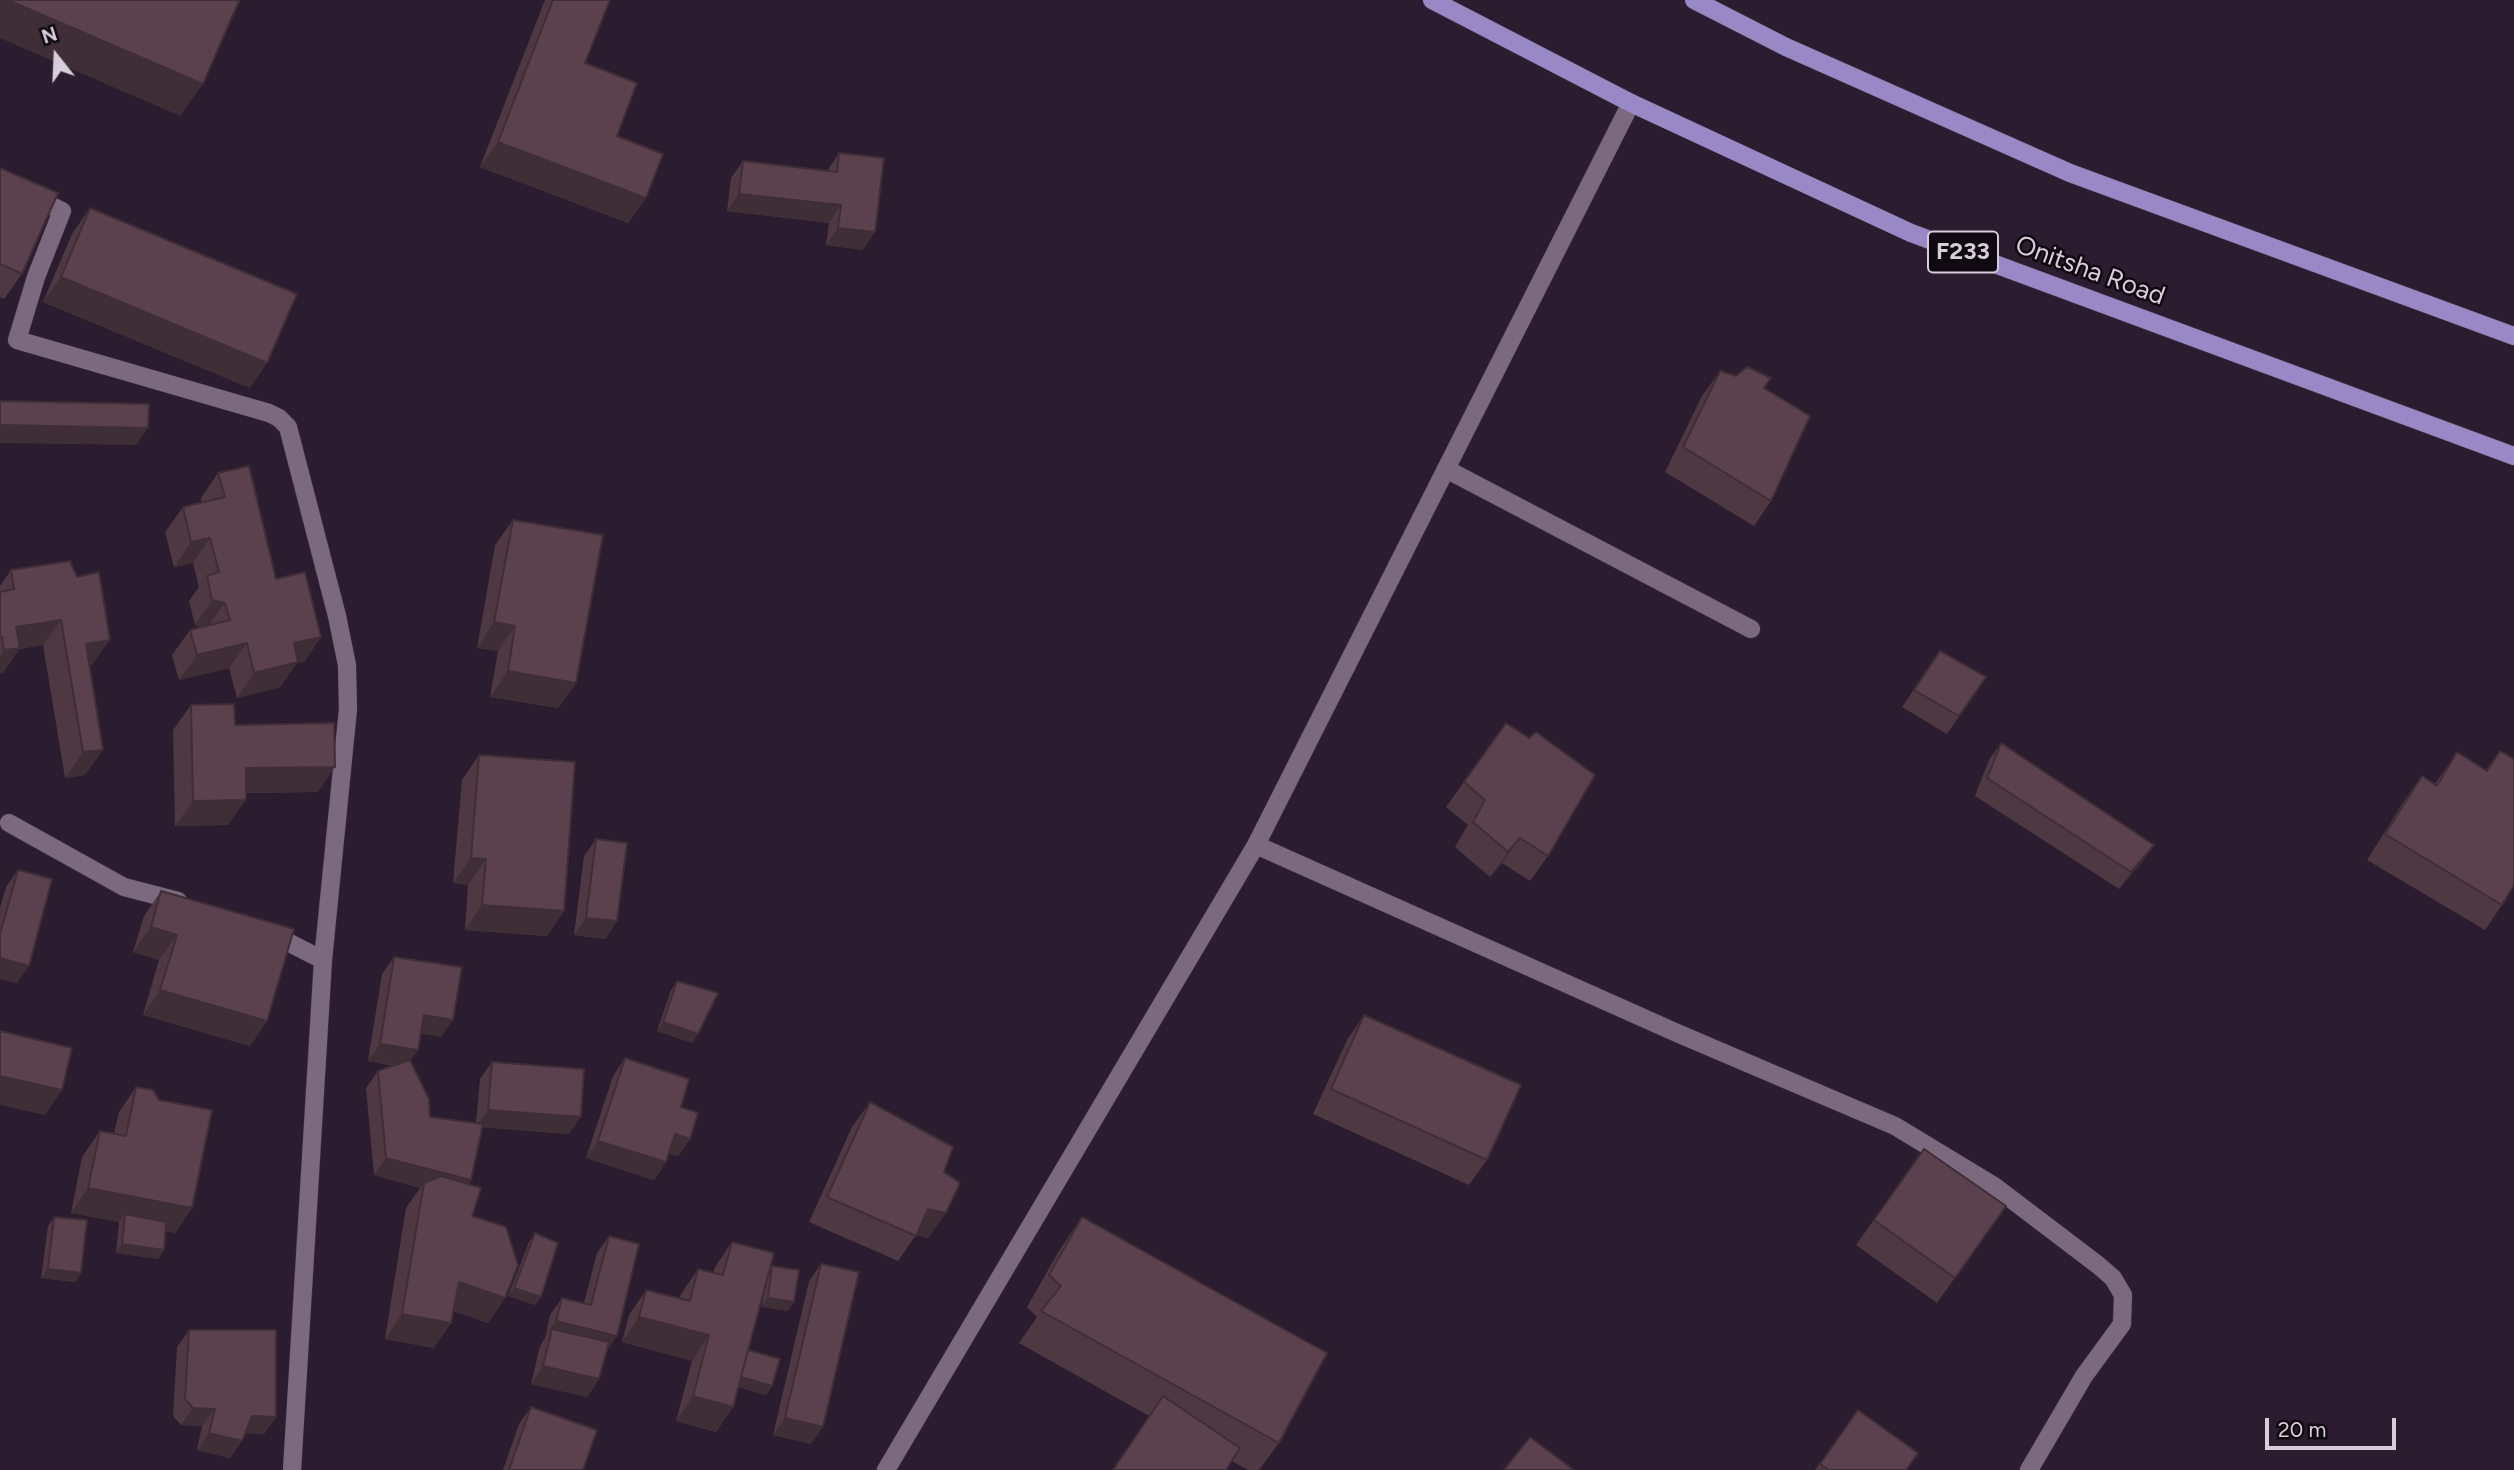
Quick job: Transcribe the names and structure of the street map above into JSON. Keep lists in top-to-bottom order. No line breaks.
{"streets":{"main road":["F233","Onitsha Road"]},"scale_bar":"20 m","north":"top"}
